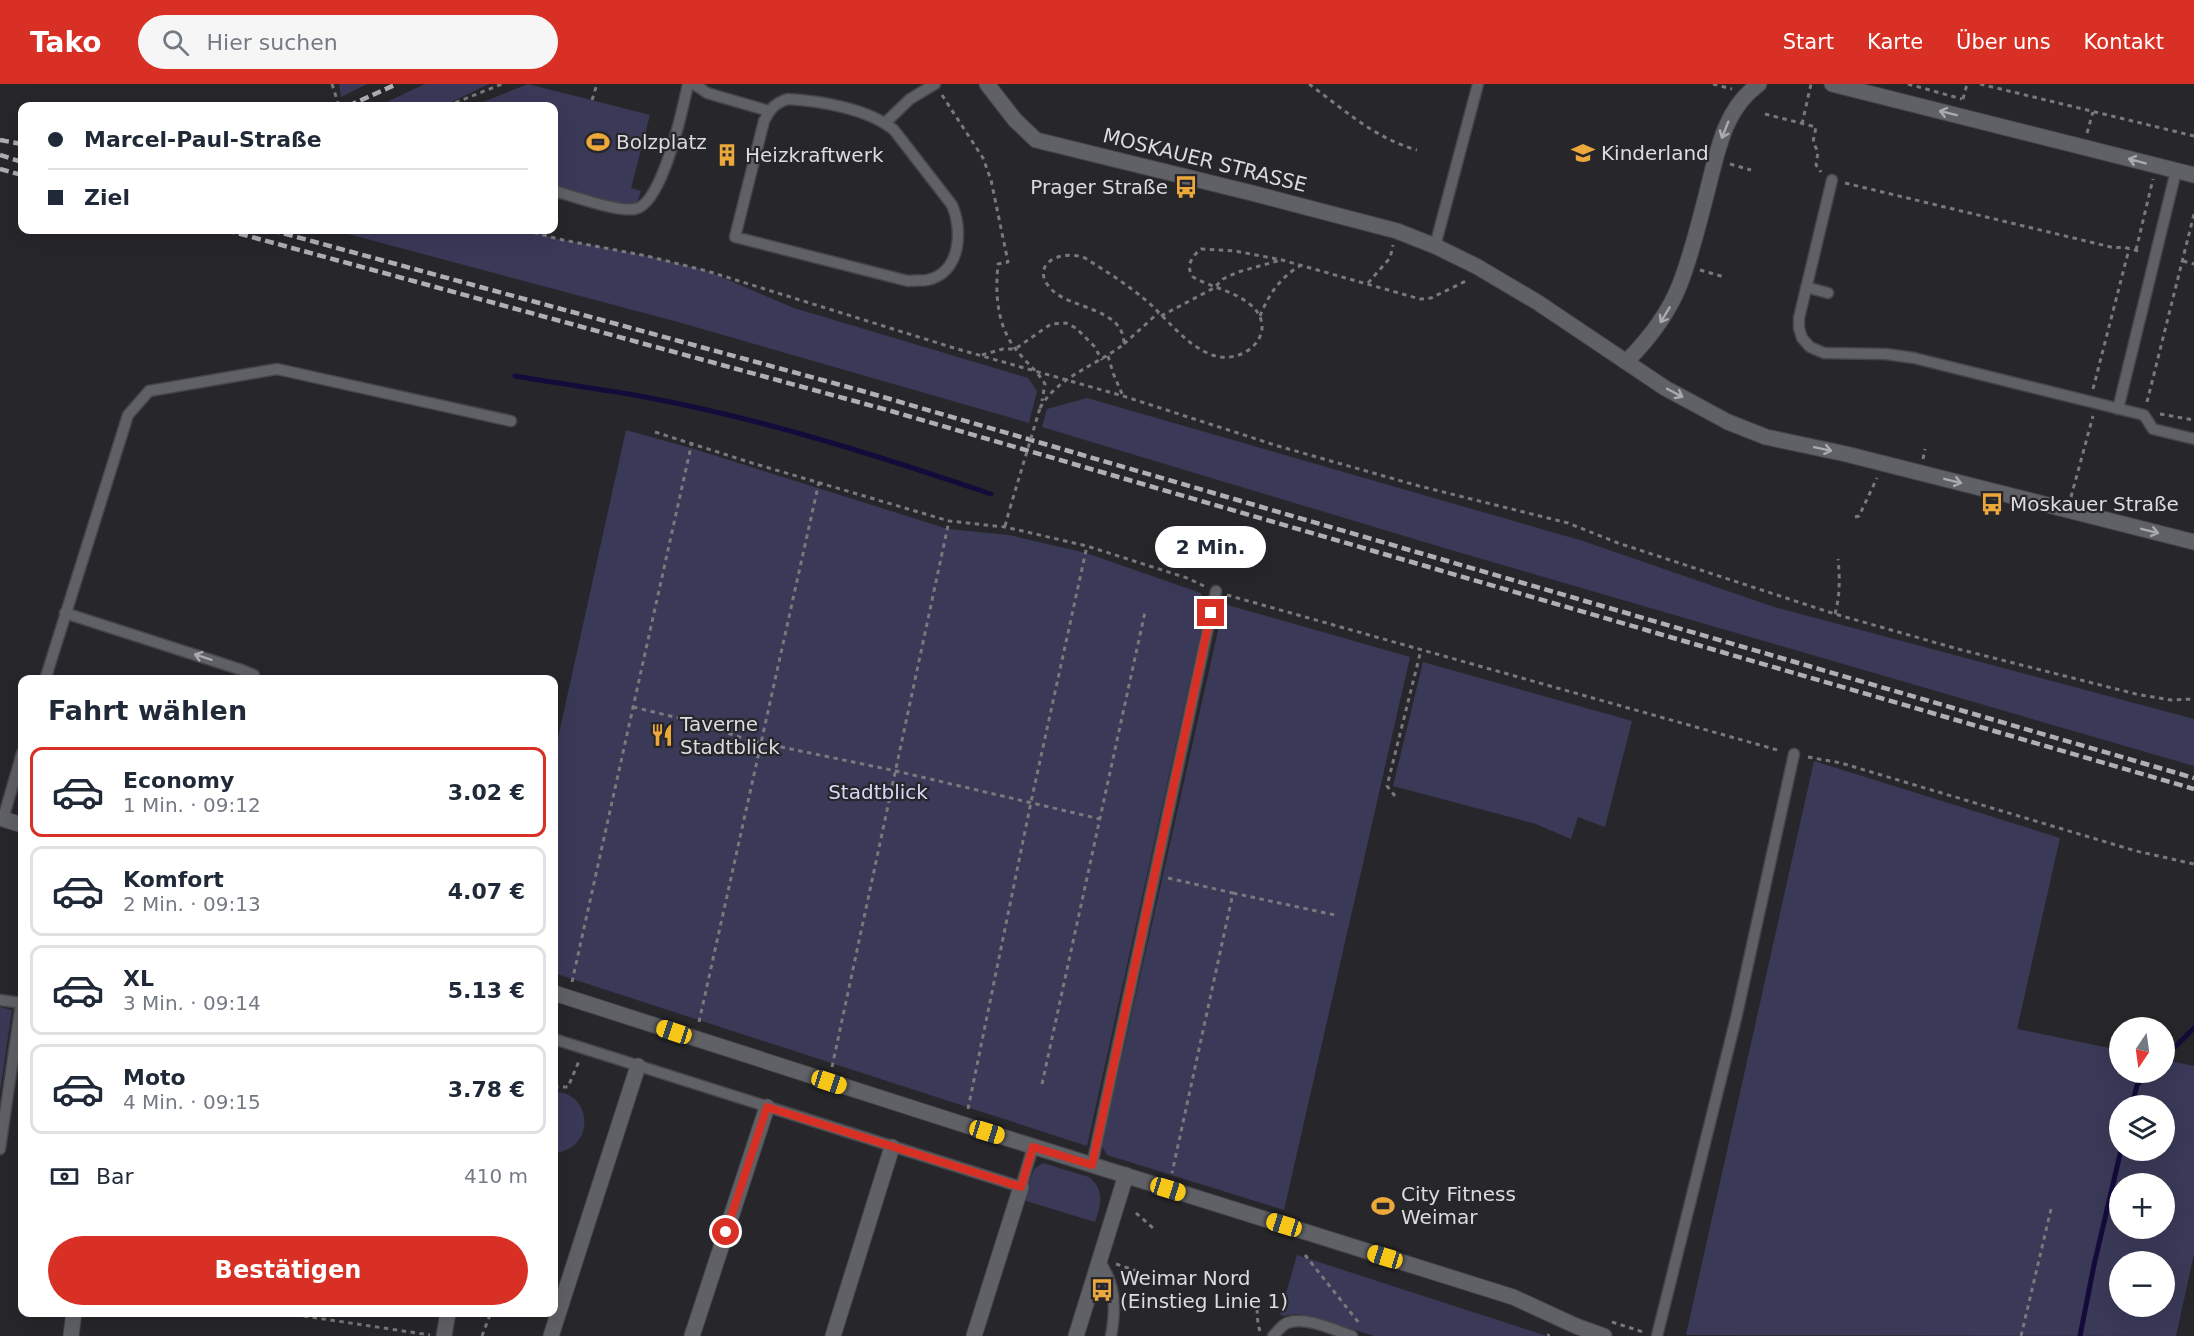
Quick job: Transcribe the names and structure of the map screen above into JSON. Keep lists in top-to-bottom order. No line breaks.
{"streets":{"street":["MOSKAUER STRASSE"]},"one_way":["MOSKAUER STRASSE"],"parks":["Stadtblick"],"places":{"sports":["Bolzplatz","City Fitness Weimar"],"school or university":["Kinderland"],"building":["Heizkraftwerk"],"bus stop":["Prager Straße","Moskauer Straße","Weimar Nord (Einstieg Linie 1)"],"restaurant":["Taverne Stadtblick"]},"north":"bottom","page":{"header":"Tako","search":"Hier suchen","nav":["Start","Karte","Über uns","Kontakt"],"banner":["Marcel-Paul-Straße","Ziel"],"bubble":"2 Min.","heading":"Fahrt wählen","list":[{"name":"Economy","note":"1 Min. · 09:12","value":"3.02 €"},{"name":"Komfort","note":"2 Min. · 09:13","value":"4.07 €"},{"name":"XL","note":"3 Min. · 09:14","value":"5.13 €"},{"name":"Moto","note":"4 Min. · 09:15","value":"3.78 €"}],"map_buttons":["+","−"],"pay":["Bar","410 m"],"buttons":"Bestätigen"}}
